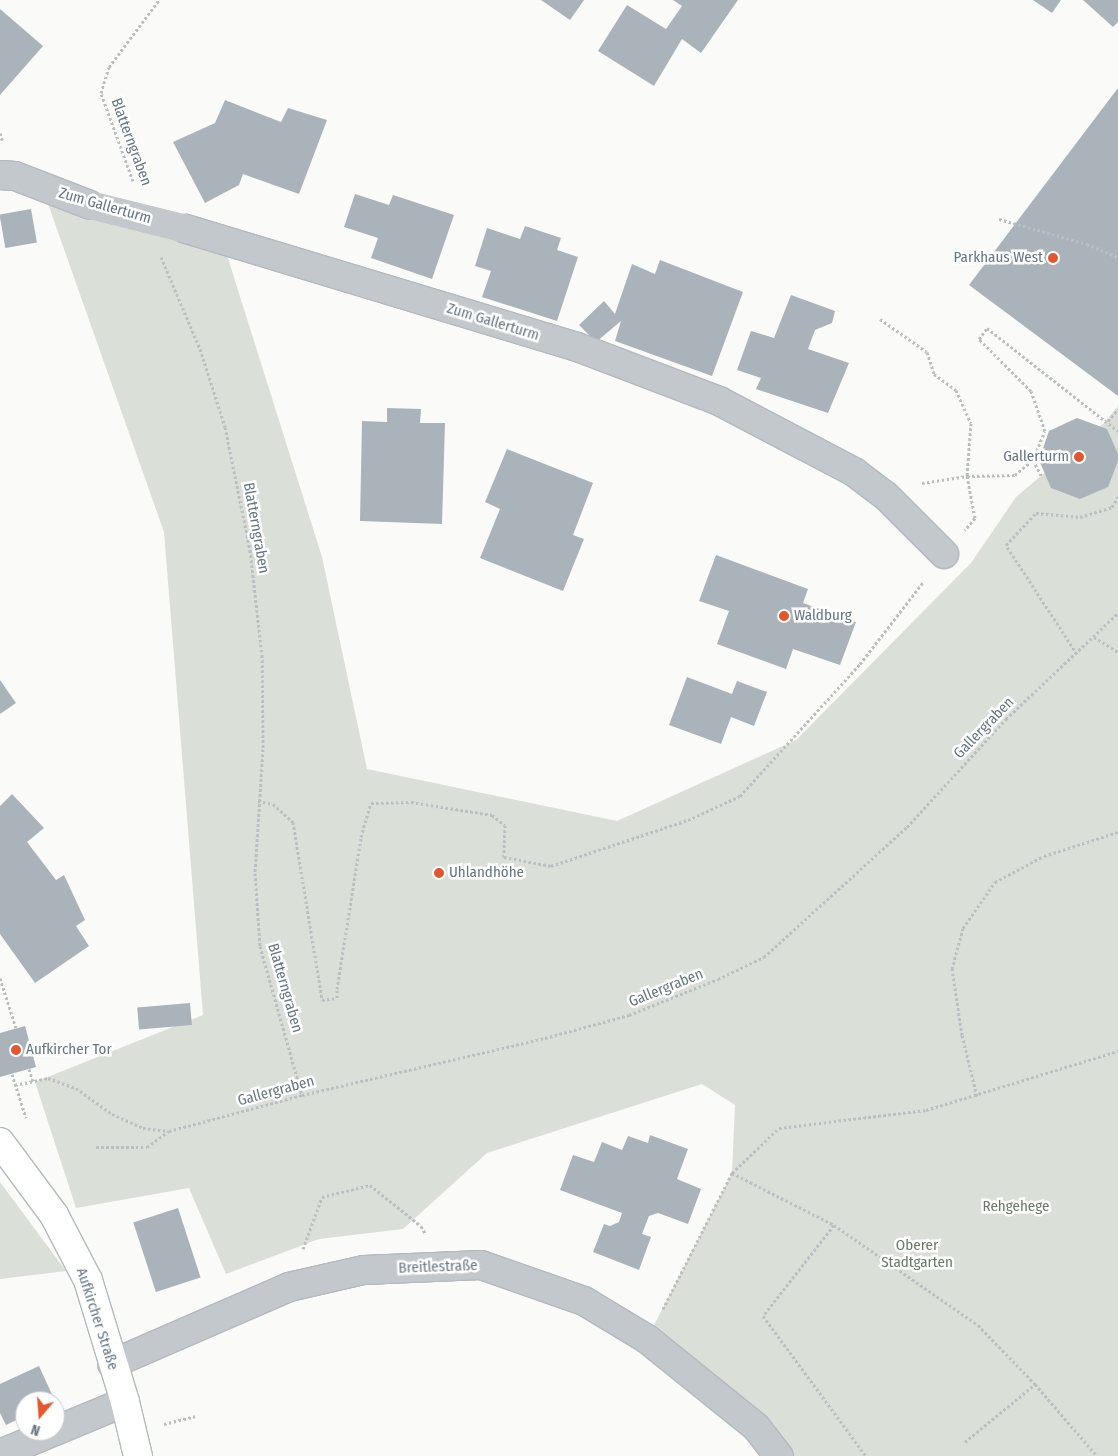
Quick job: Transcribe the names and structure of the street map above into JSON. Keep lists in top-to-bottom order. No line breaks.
{"streets":{"street":["Zum Gallerturm","Breitlestraße","Aufkircher Straße"],"path":["Blatterngraben","Gallergraben"]},"crossings":[["Blatterngraben","Gallergraben"],["Breitlestraße","Aufkircher Straße"]],"parks":["Rehgehege","Oberer Stadtgarten"],"places":["Parkhaus West","Gallerturm","Waldburg","Uhlandhöhe","Aufkircher Tor"],"north":"bottom"}
